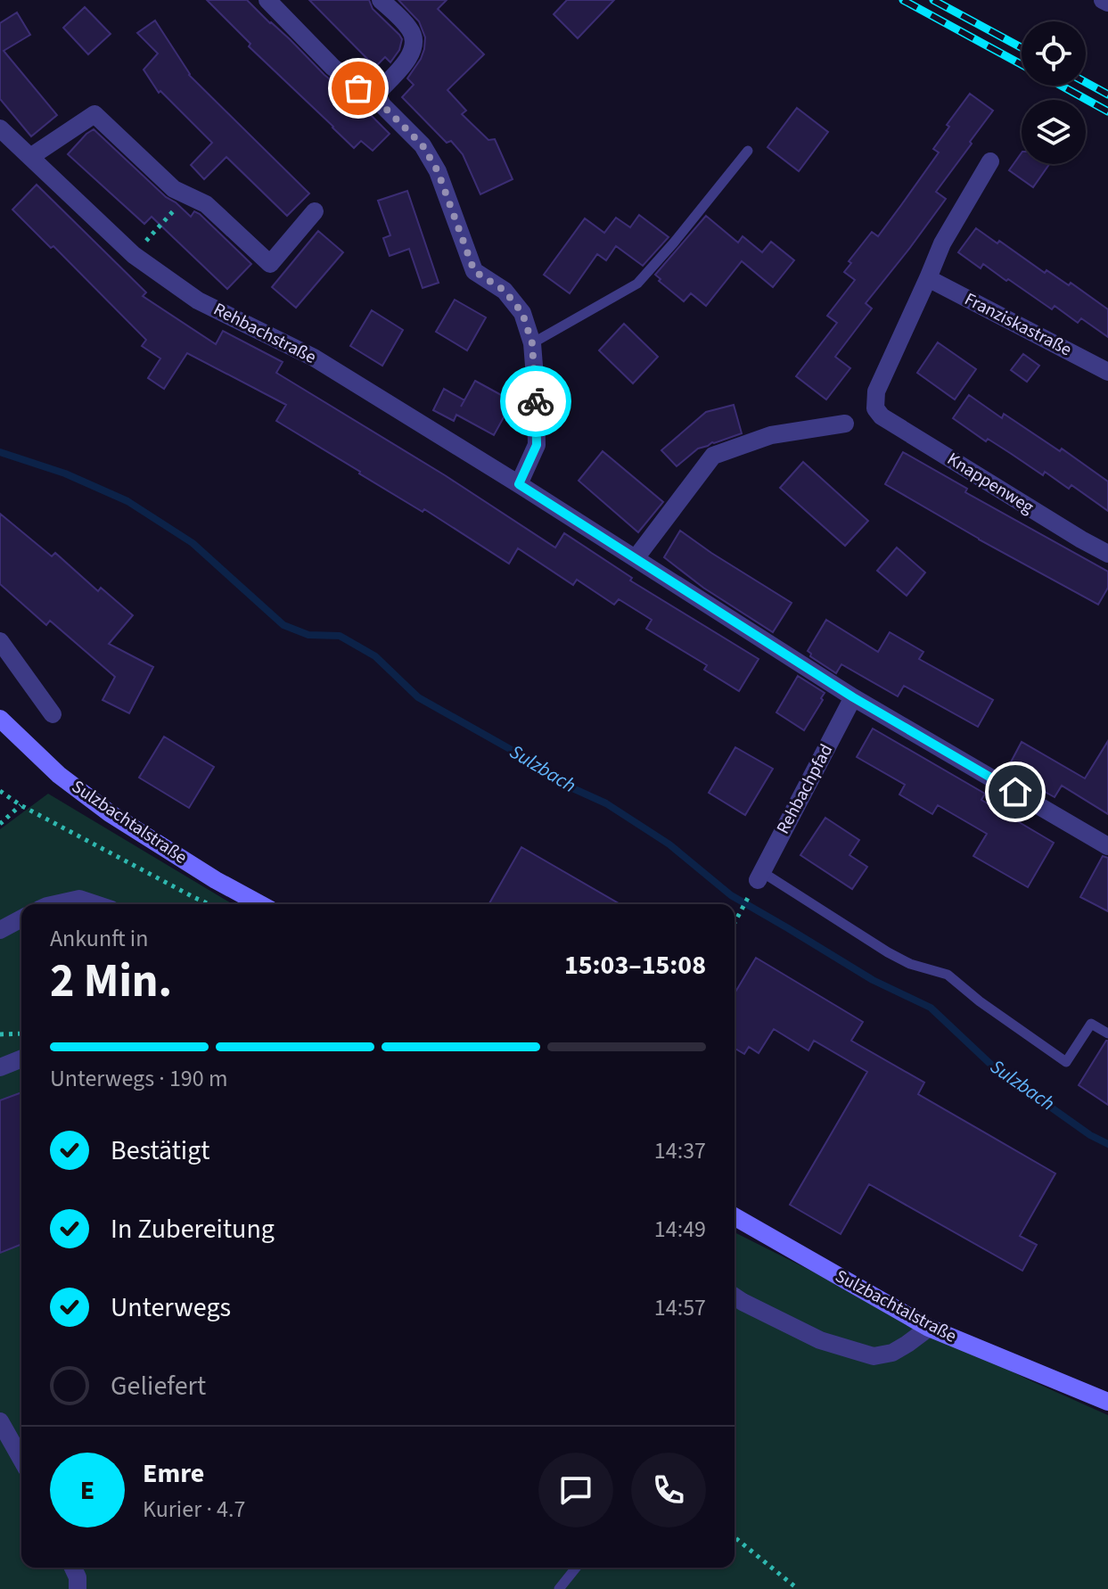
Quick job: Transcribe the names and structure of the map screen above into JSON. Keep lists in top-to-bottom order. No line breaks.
{"streets":{"main road":["Sulzbachtalstraße"],"street":["Franziskastraße","Rehbachstraße","Knappenweg","Rehbachpfad"]},"crossings":[["Franziskastraße","Knappenweg"],["Rehbachstraße","Rehbachpfad"]],"water":["Sulzbach"],"page":{"heading":["2 Min.","Ankunft in","15:03–15:08"],"panel":["Emre","Kurier · 4.7"],"bar":"Unterwegs · 190 m","list":[["Bestätigt","14:37"],["In Zubereitung","14:49"],["Unterwegs","14:57"],"Geliefert"],"round":"E"}}
